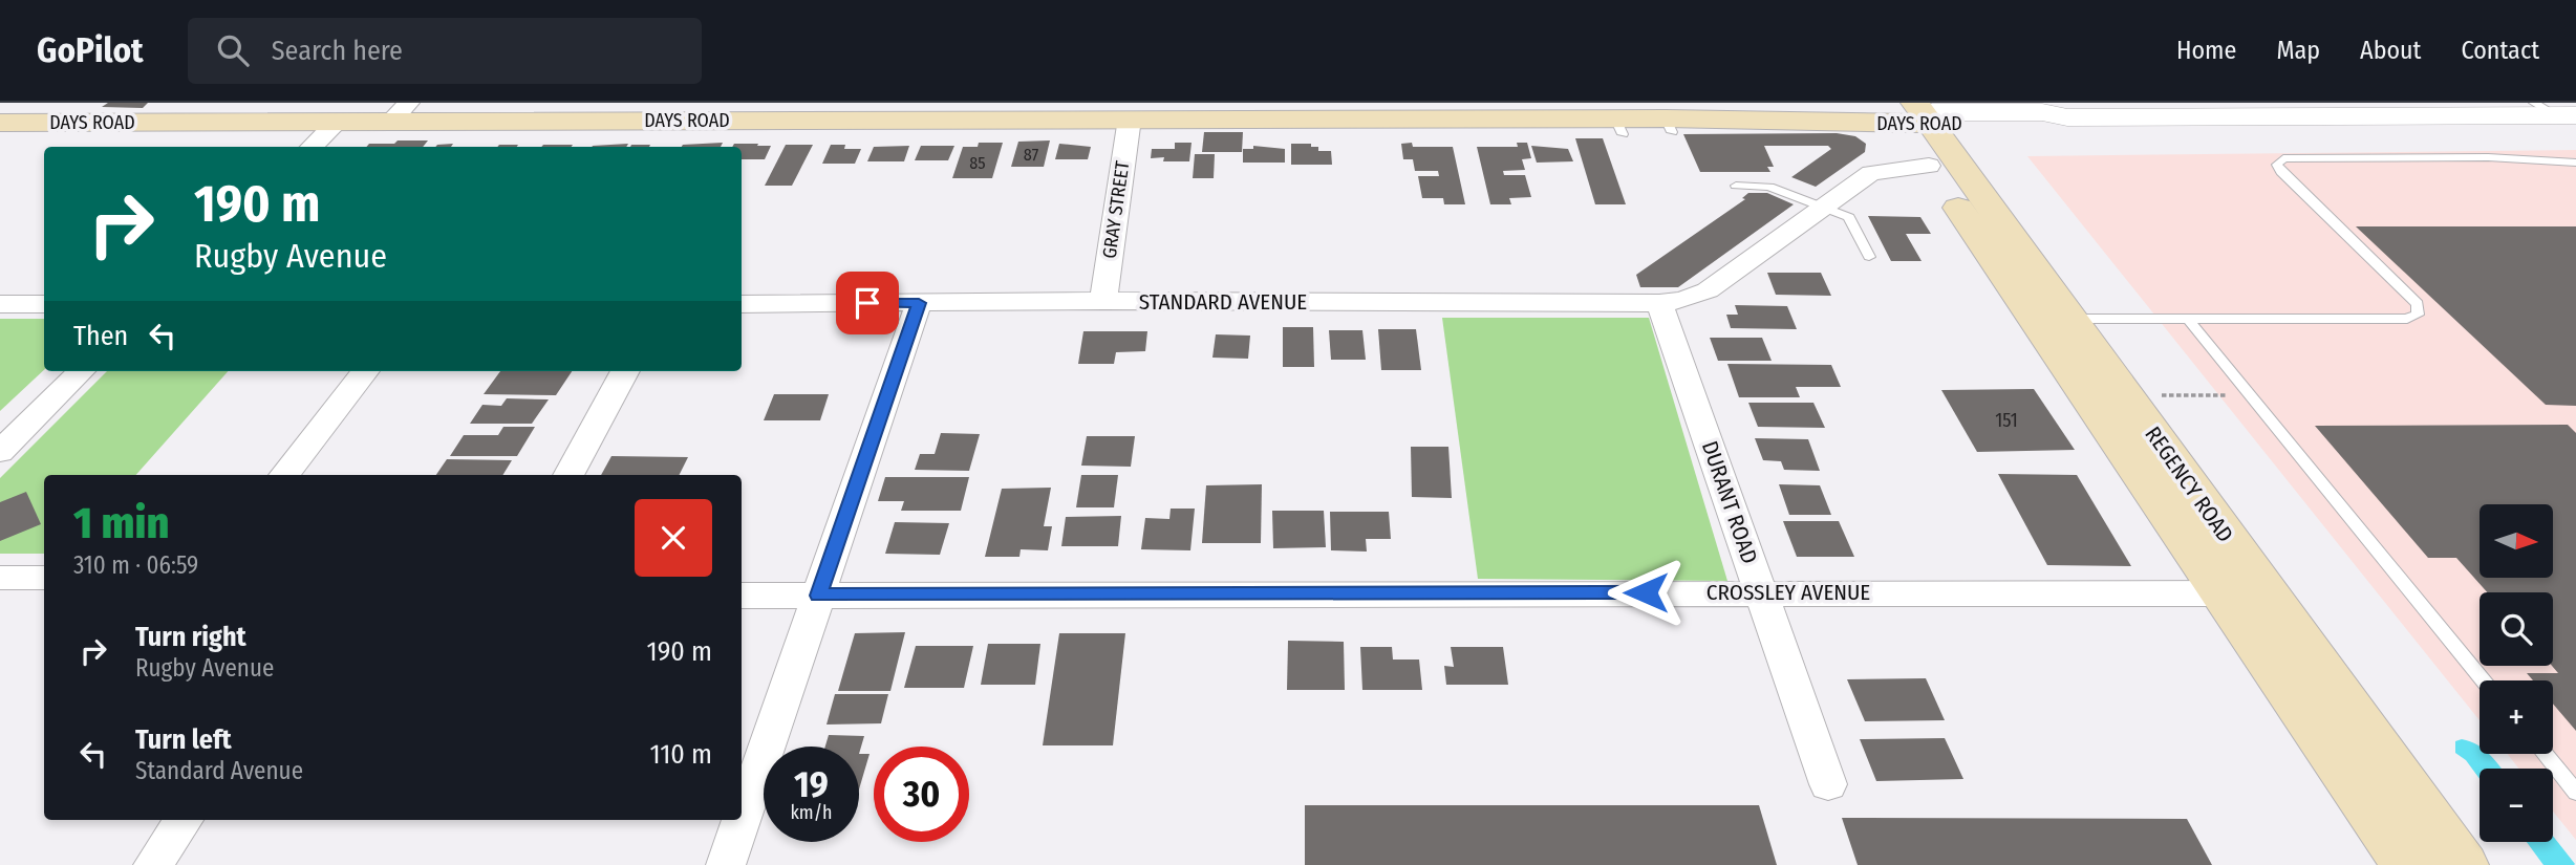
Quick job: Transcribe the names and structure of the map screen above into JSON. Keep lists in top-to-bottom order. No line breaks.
{"streets":{"main road":["DAYS ROAD","REGENCY ROAD"],"street":["GRAY STREET","STANDARD AVENUE","DURANT ROAD","CROSSLEY AVENUE"]},"crossings":[["DAYS ROAD","GRAY STREET"],["DAYS ROAD","REGENCY ROAD"],["GRAY STREET","STANDARD AVENUE"],["STANDARD AVENUE","DURANT ROAD"],["REGENCY ROAD","CROSSLEY AVENUE"],["DURANT ROAD","CROSSLEY AVENUE"]],"house_numbers":["87","85","151"],"north":"right","page":{"header":"GoPilot","search":"Search here","nav":["Home","Map","About","Contact"],"turn":["190 m","Rugby Avenue"],"then":"Then","heading":["1 min","310 m · 06:59"],"map_buttons":["+","−"],"list":[{"name":"Turn right","note":"Rugby Avenue","value":"190 m"},{"name":"Turn left","note":"Standard Avenue","value":"110 m"}],"speed":"19 km/h","limit":"30"}}
